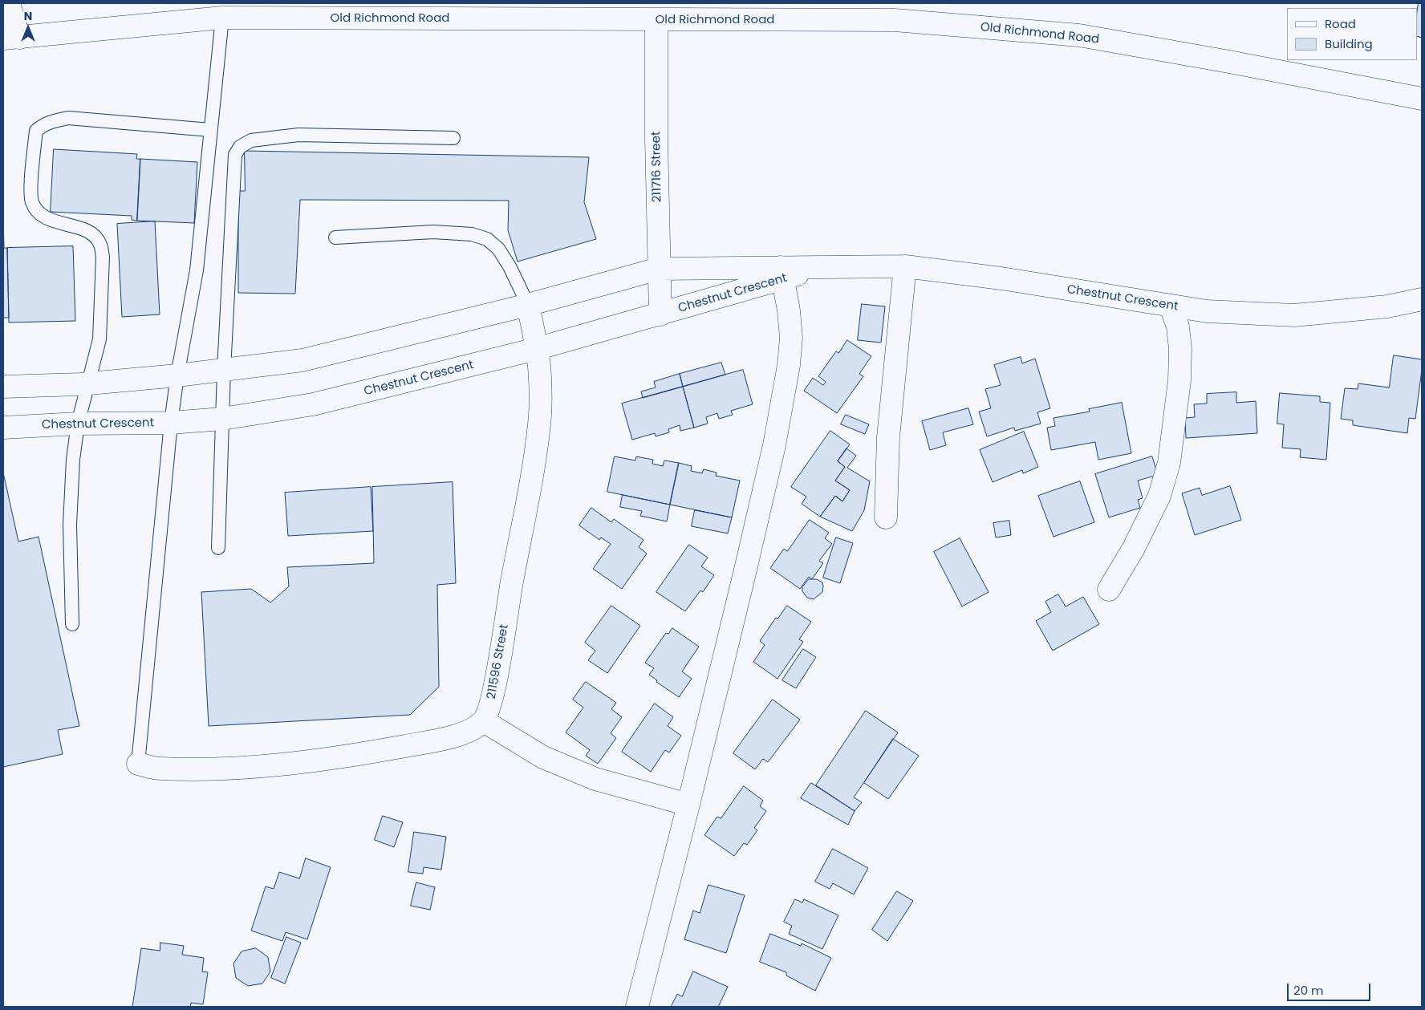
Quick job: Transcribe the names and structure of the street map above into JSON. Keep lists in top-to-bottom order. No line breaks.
{"streets":{"street":["Old Richmond Road","211716 Street","Chestnut Crescent","211596 Street"]},"crossings":[["Old Richmond Road","211716 Street"],["211716 Street","Chestnut Crescent"],["Chestnut Crescent","211596 Street"]],"legend":["Road","Building"],"scale_bar":"20 m","north":"top"}
